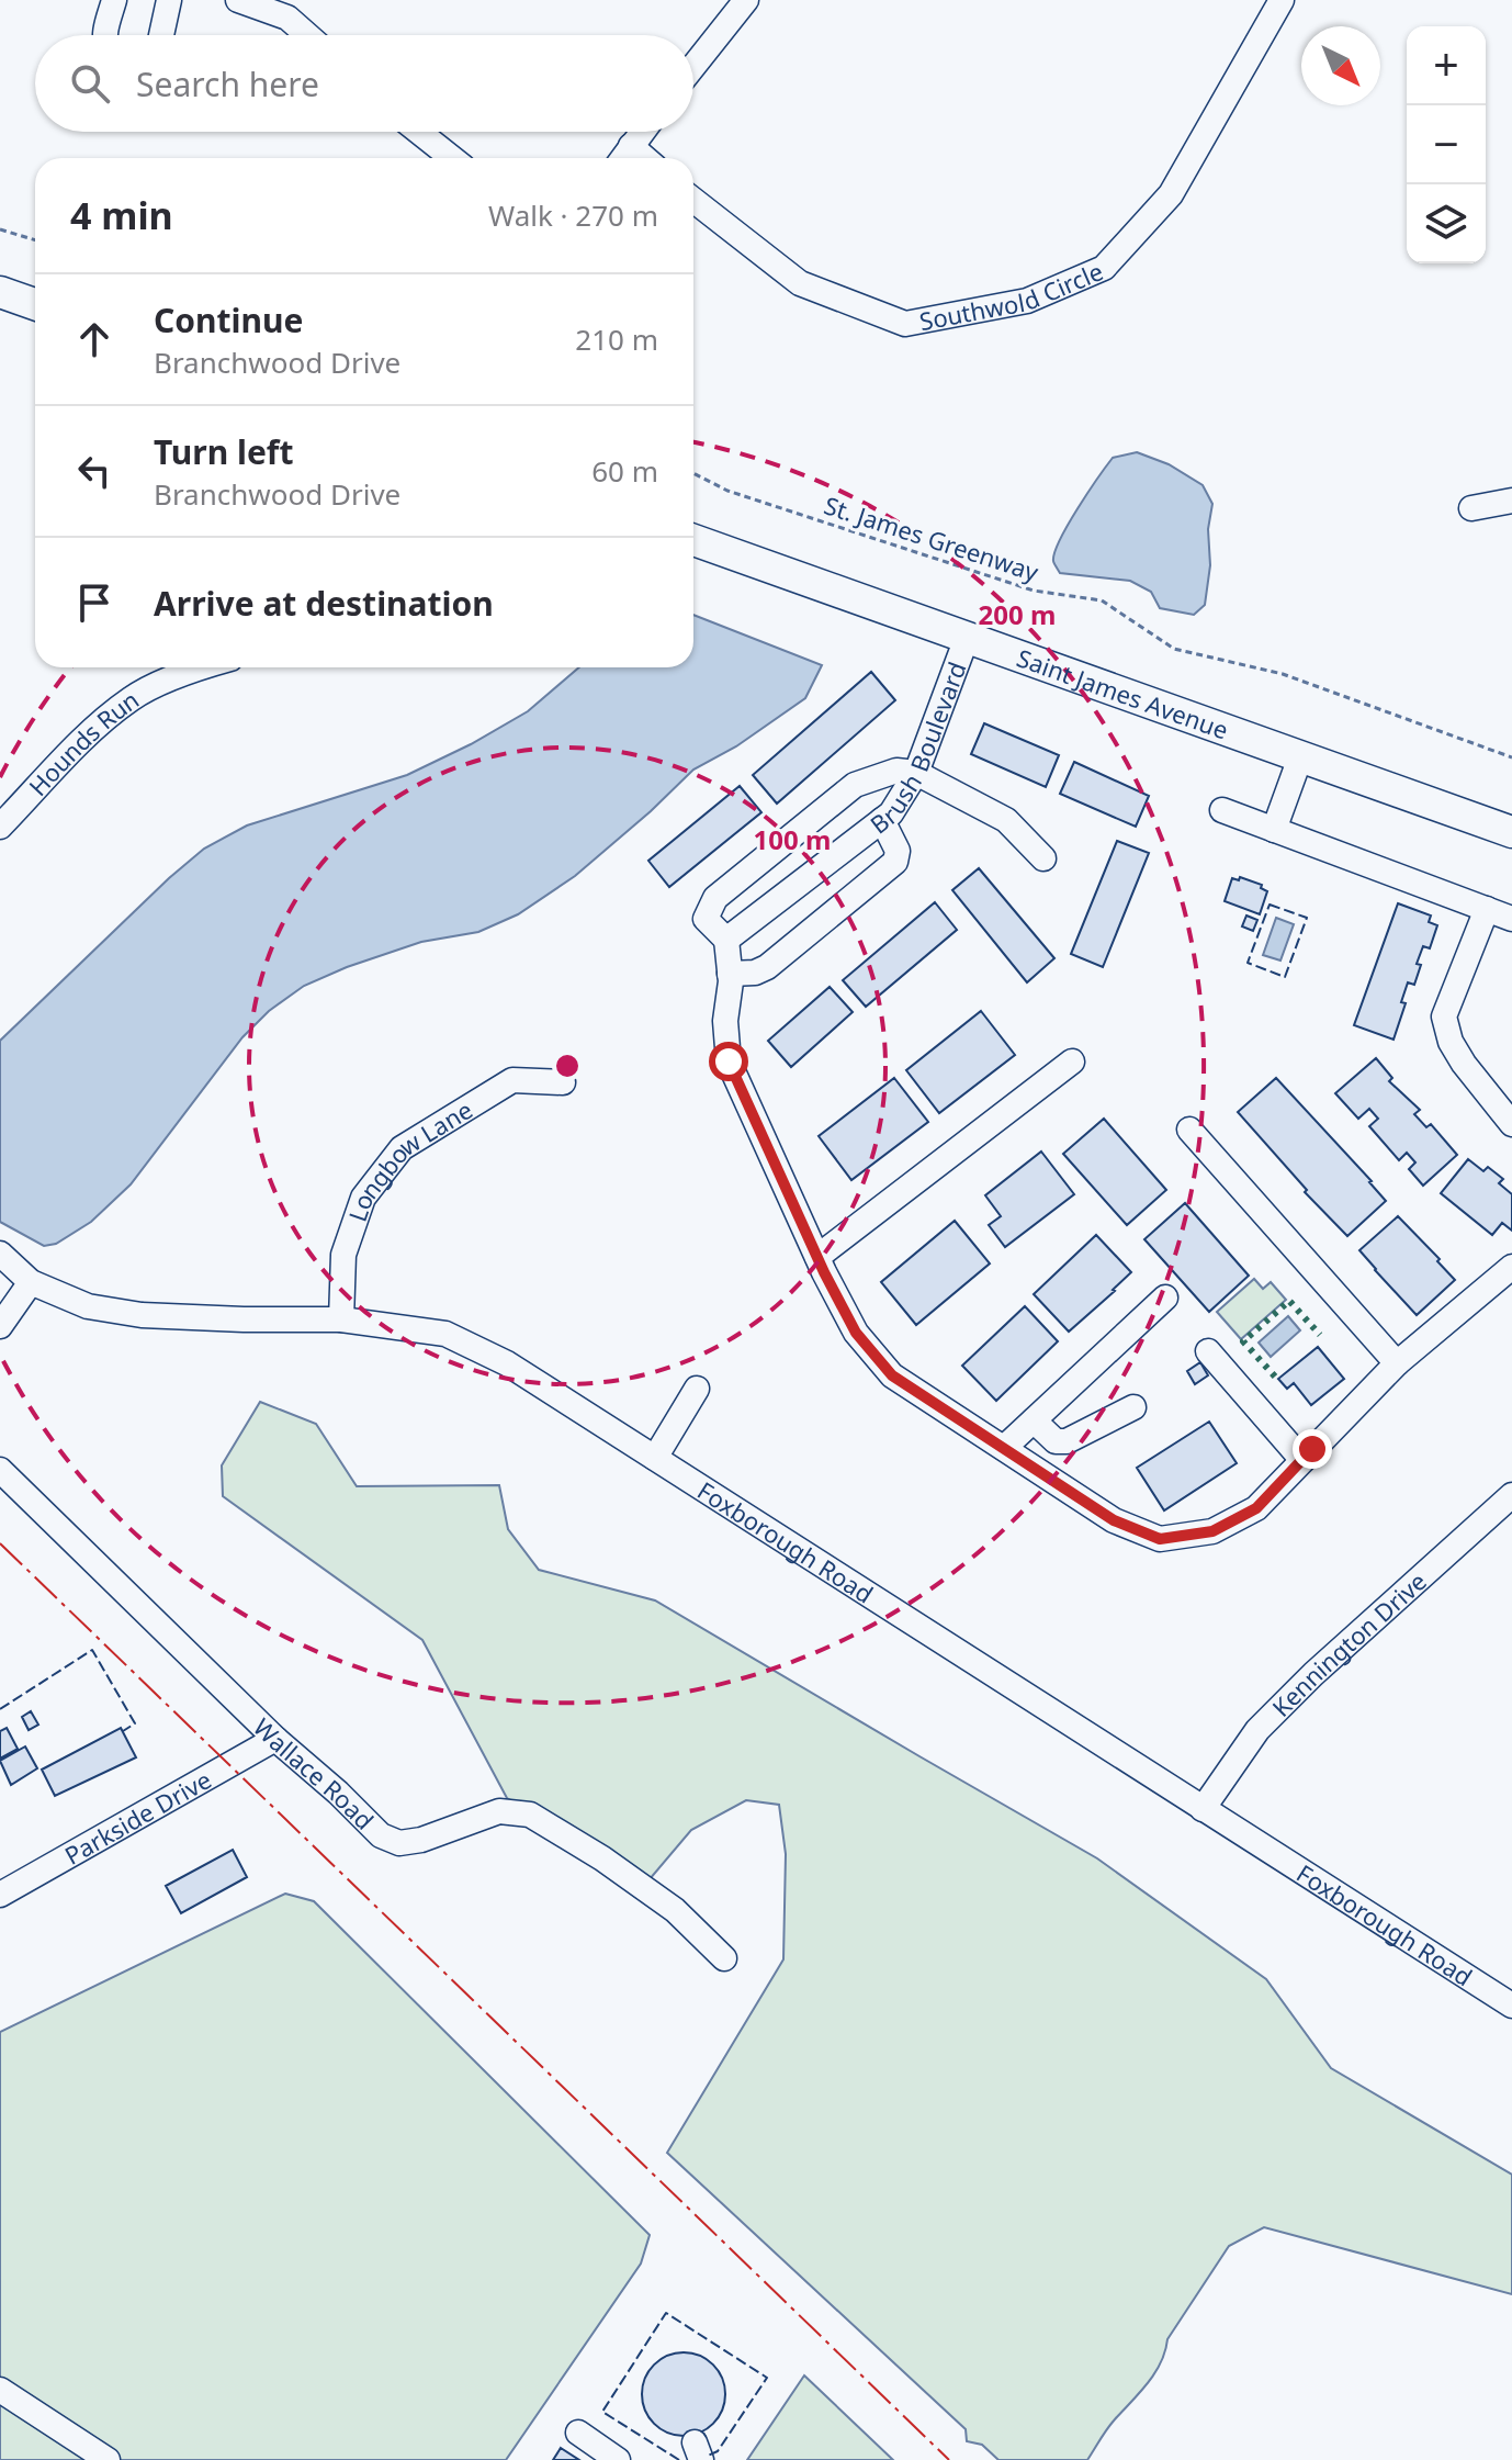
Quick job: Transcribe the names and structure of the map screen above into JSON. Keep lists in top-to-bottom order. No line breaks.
{"streets":{"main road":["Saint James Avenue"],"street":["Southwold Circle","Brush Boulevard","Hounds Run","Longbow Lane","Foxborough Road","Kennington Drive","Wallace Road","Parkside Drive"],"path":["St. James Greenway"]},"crossings":[["Saint James Avenue","Brush Boulevard"],["Longbow Lane","Foxborough Road"],["Foxborough Road","Kennington Drive"],["Wallace Road","Parkside Drive"]],"north":"bottom right","page":{"map_buttons":["+","−"],"search":"Search here","heading":["4 min","Walk · 270 m"],"list":[["Continue","Branchwood Drive","210 m"],["Turn left","Branchwood Drive","60 m"],"Arrive at destination"]},"rings":["200 m","100 m"]}
